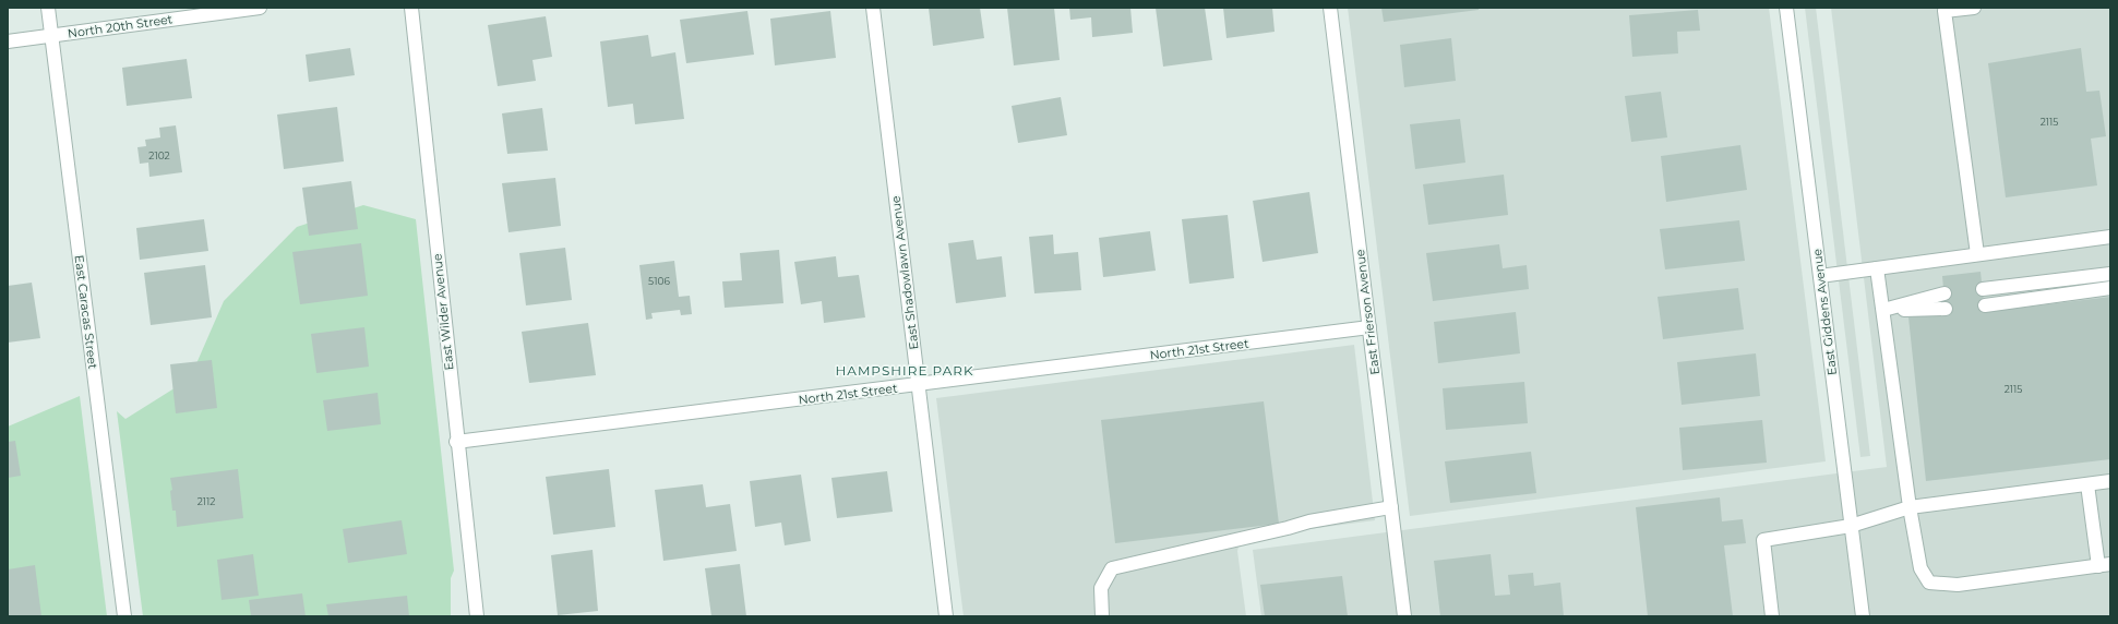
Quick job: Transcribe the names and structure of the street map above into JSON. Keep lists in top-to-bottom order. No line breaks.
{"streets":{"street":["North 20th Street","East Shadowlawn Avenue","East Caracas Street","East Wilder Avenue","East Frierson Avenue","East Giddens Avenue","North 21st Street"]},"crossings":[["North 20th Street","East Caracas Street"],["East Shadowlawn Avenue","North 21st Street"],["East Wilder Avenue","North 21st Street"],["East Frierson Avenue","North 21st Street"]],"districts":["HAMPSHIRE PARK"],"house_numbers":["2115","2102","5106","2115","2112"]}
